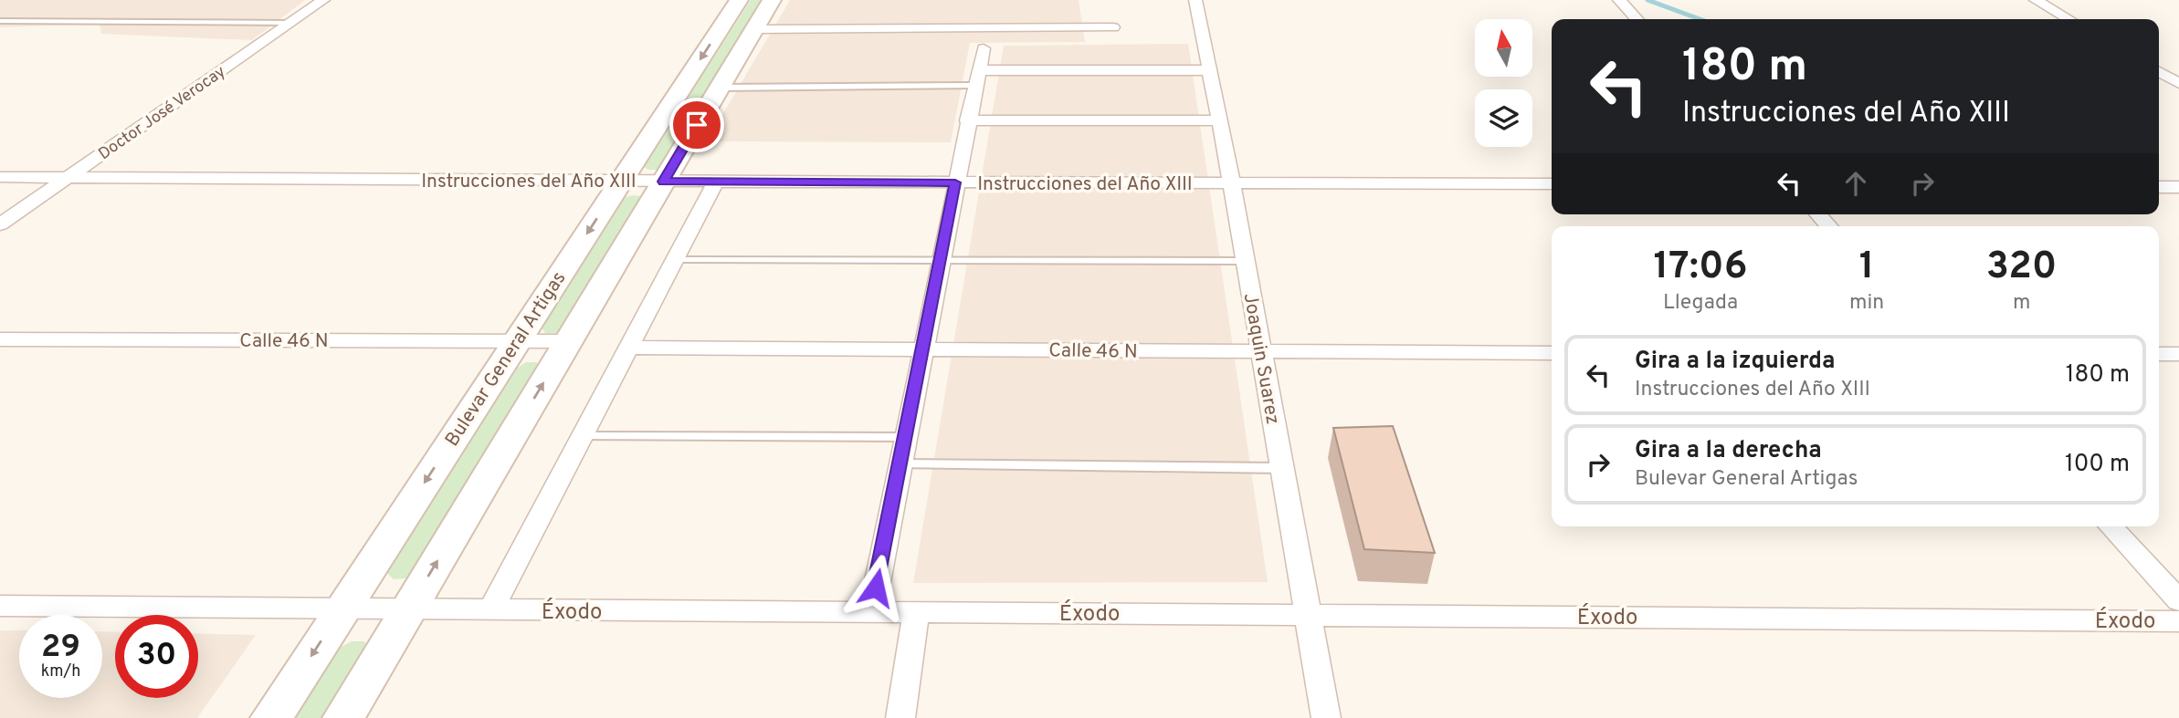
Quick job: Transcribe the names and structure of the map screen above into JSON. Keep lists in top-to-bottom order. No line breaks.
{"streets":{"street":["Doctor José Verocay","Instrucciones del Año XIII","Calle 46 N","Bulevar General Artigas","Joaquin Suarez","Éxodo"]},"crossings":[["Doctor José Verocay","Instrucciones del Año XIII"],["Instrucciones del Año XIII","Bulevar General Artigas"],["Instrucciones del Año XIII","Joaquin Suarez"],["Calle 46 N","Bulevar General Artigas"],["Calle 46 N","Joaquin Suarez"],["Bulevar General Artigas","Éxodo"],["Joaquin Suarez","Éxodo"]],"north":"top","page":{"turn":["180 m","Instrucciones del Año XIII"],"eta":["17:06","Llegada","1","min","320","m"],"list":[{"name":"Gira a la izquierda","note":"Instrucciones del Año XIII","value":"180 m"},{"name":"Gira a la derecha","note":"Bulevar General Artigas","value":"100 m"}],"speed":"29 km/h","limit":"30"}}
